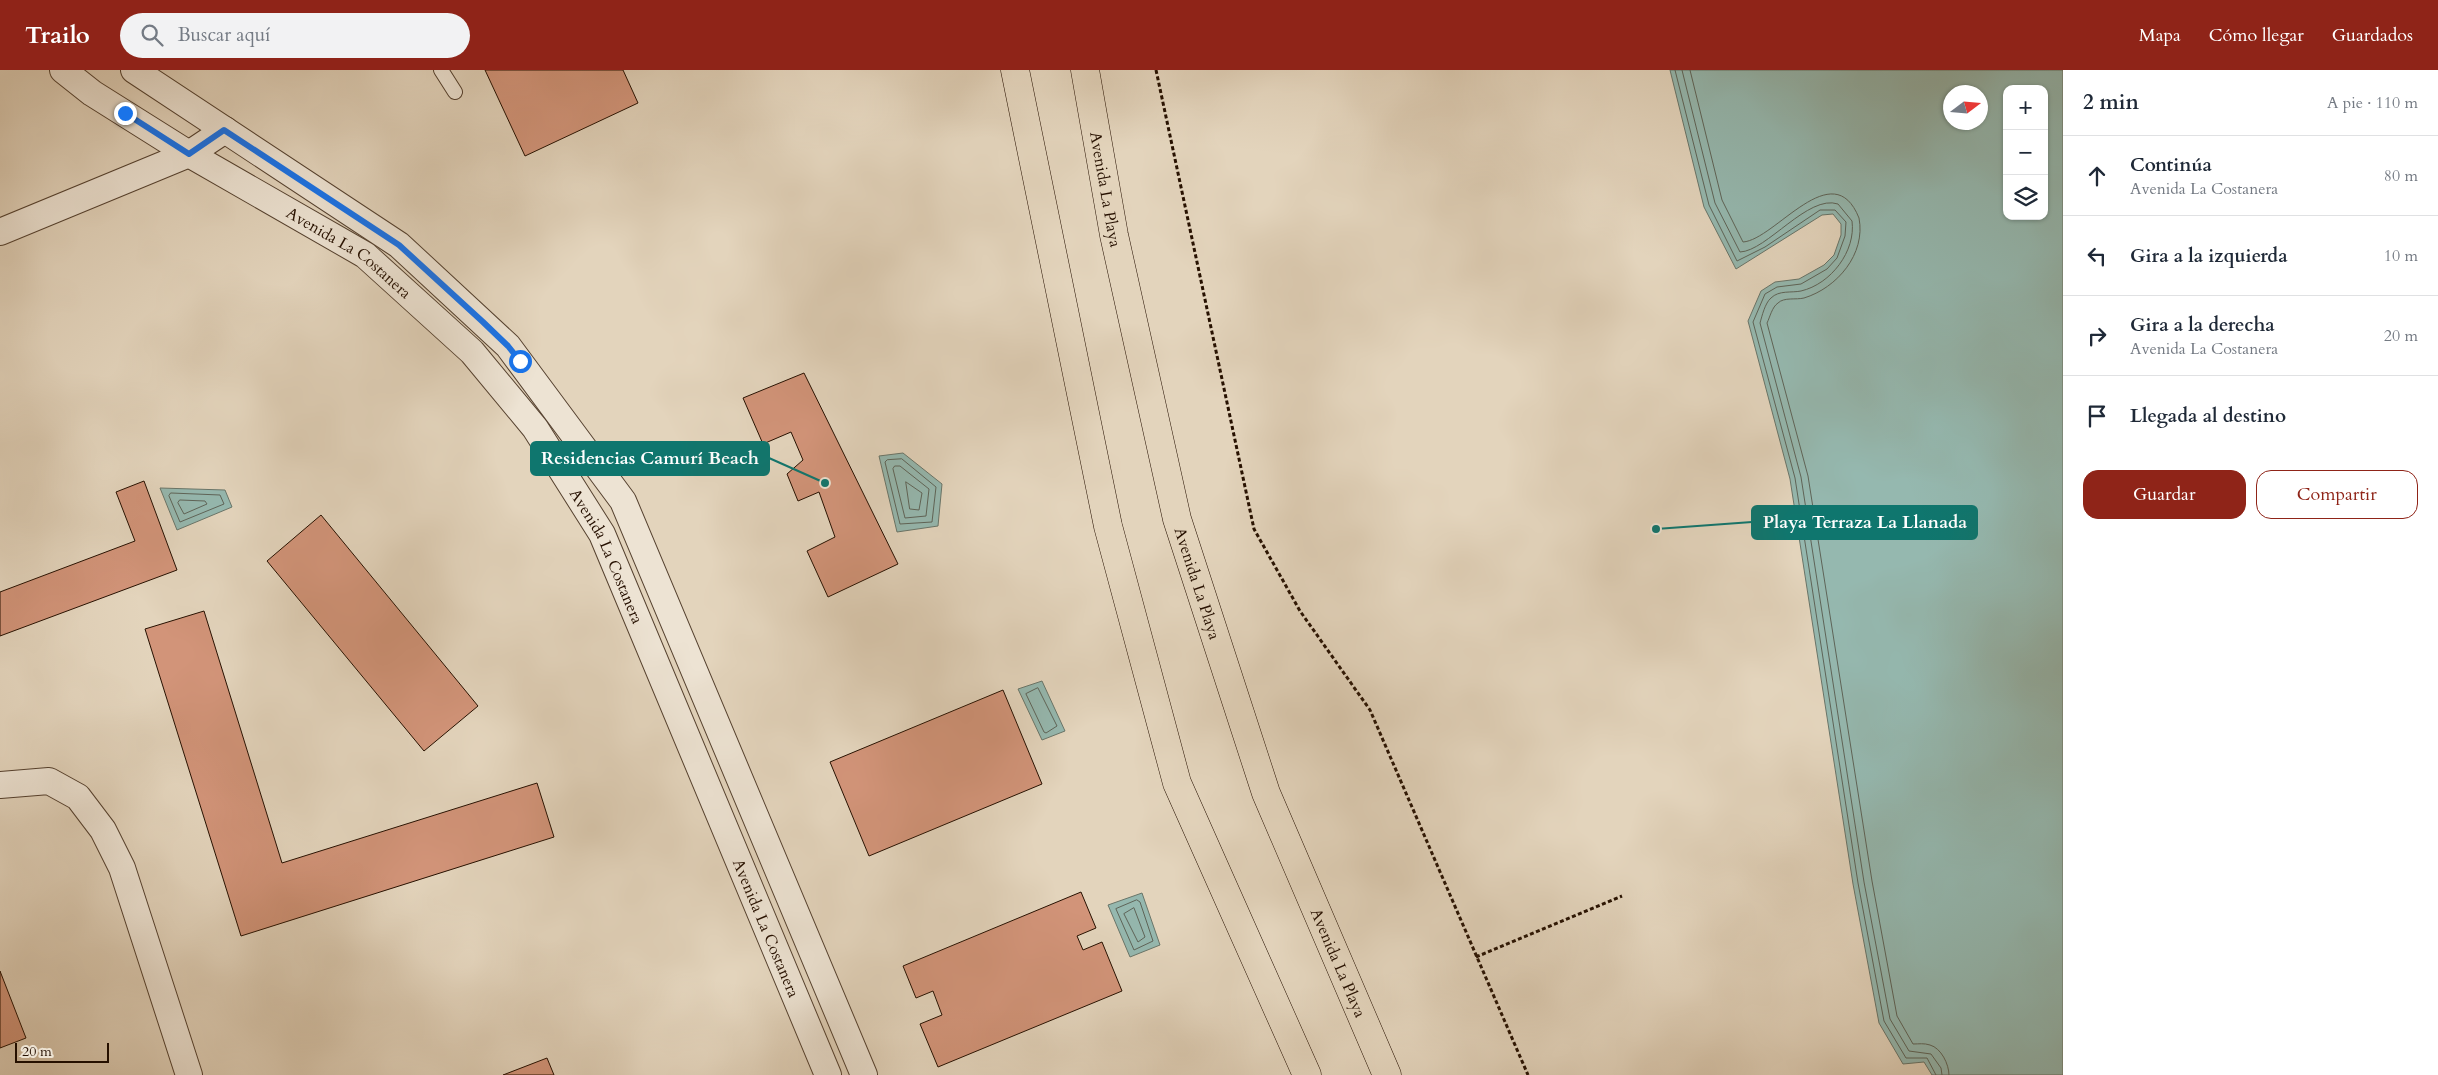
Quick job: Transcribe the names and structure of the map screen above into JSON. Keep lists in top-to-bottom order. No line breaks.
{"streets":{"main road":["Avenida La Playa"],"street":["Avenida La Costanera"]},"places":["Residencias Camurí Beach","Playa Terraza La Llanada"],"scale_bar":"20 m","north":"right","page":{"header":"Trailo","search":"Buscar aquí","nav":["Mapa","Cómo llegar","Guardados"],"heading":["2 min","A pie · 110 m"],"map_buttons":["+","−"],"list":[["Continúa","Avenida La Costanera","80 m"],["Gira a la izquierda","10 m"],["Gira a la derecha","Avenida La Costanera","20 m"],"Llegada al destino"],"buttons":["Guardar","Compartir"],"scale":"20 m"}}
